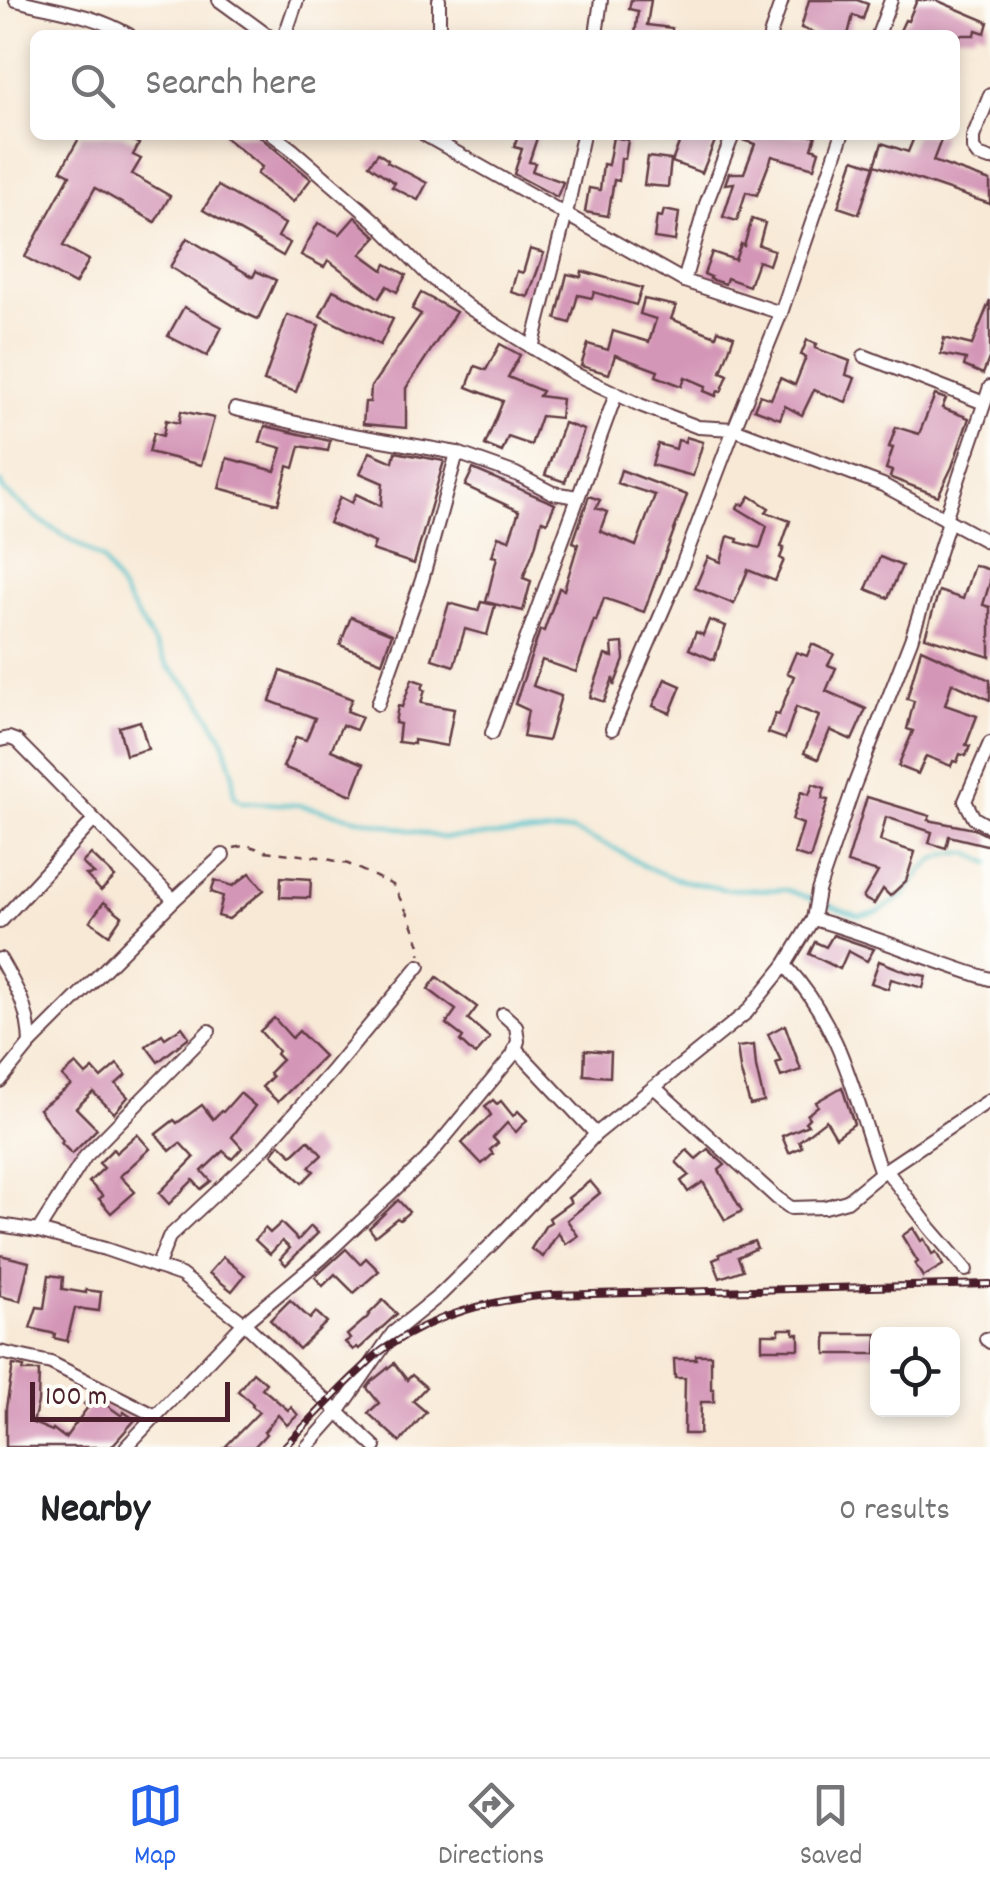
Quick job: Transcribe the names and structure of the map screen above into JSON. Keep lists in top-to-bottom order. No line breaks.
{"scale_bar":"100 m","page":{"search":"Search here","scale":"100 m","heading":["Nearby","0 results"],"nav":["Map","Directions","Saved"]}}
